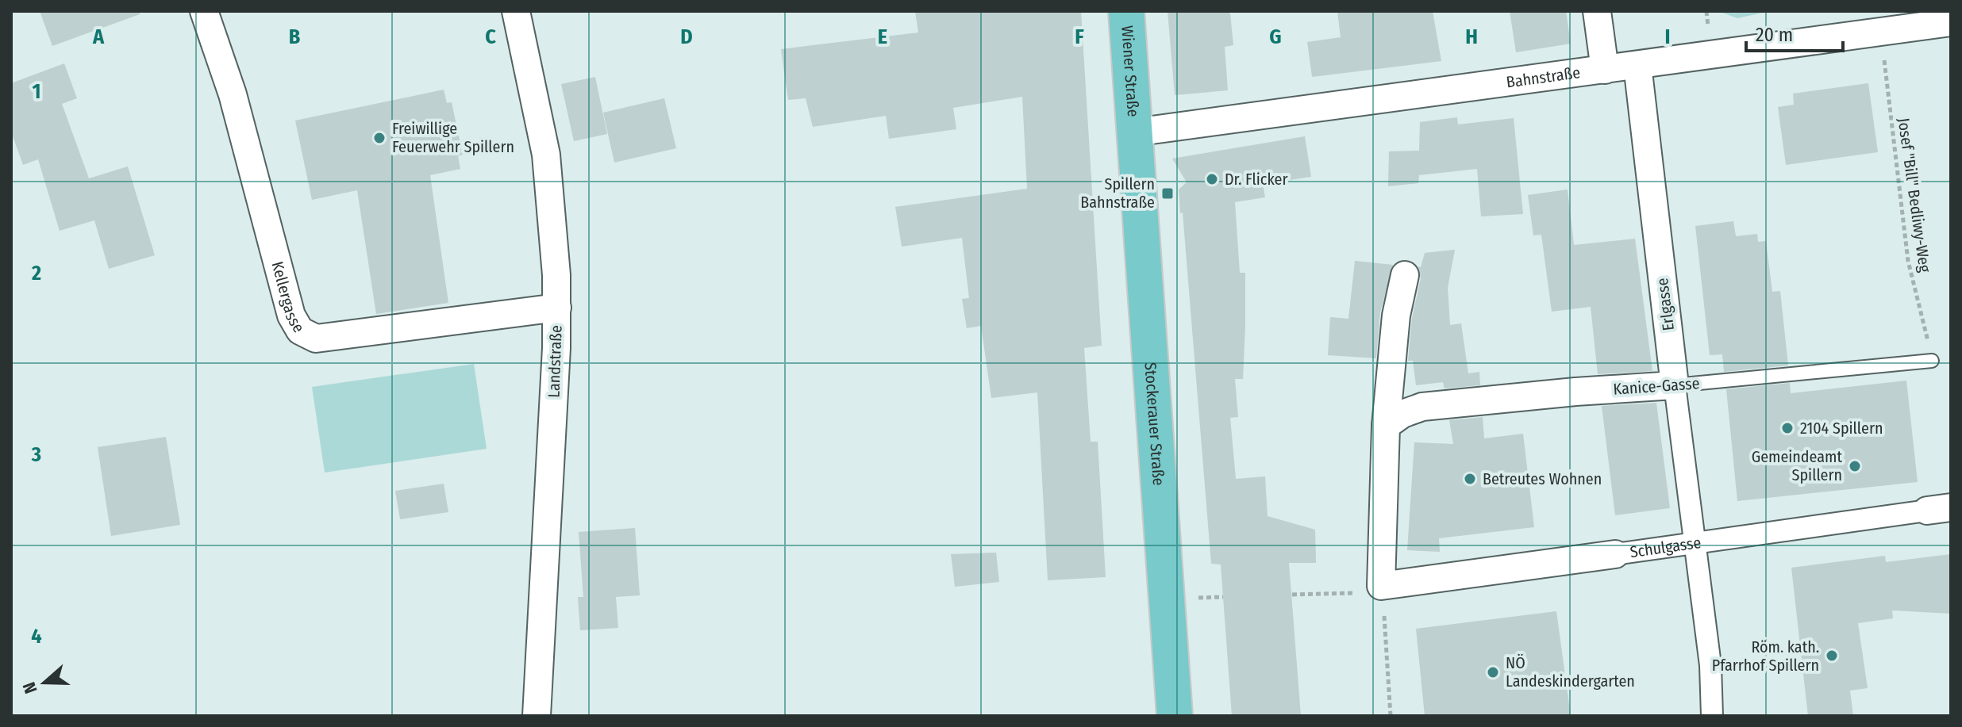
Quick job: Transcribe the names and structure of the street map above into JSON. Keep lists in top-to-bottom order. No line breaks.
{"streets":{"main road":["Wiener Straße","Stockerauer Straße"],"street":["Bahnstraße","Kellergasse","Erlgasse","Landstraße","Kanice-Gasse","Schulgasse"],"path":["Josef \"Bill\" Bedliwy-Weg"]},"crossings":[["Wiener Straße","Bahnstraße"],["Wiener Straße","Stockerauer Straße"],["Bahnstraße","Josef \"Bill\" Bedliwy-Weg"],["Bahnstraße","Erlgasse"],["Bahnstraße","Stockerauer Straße"],["Josef \"Bill\" Bedliwy-Weg","Kanice-Gasse"],["Kellergasse","Landstraße"],["Erlgasse","Kanice-Gasse"],["Erlgasse","Schulgasse"]],"places":{"other":["Freiwillige Feuerwehr Spillern","Dr. Flicker","2104 Spillern","Gemeindeamt Spillern","Betreutes Wohnen","Röm. kath. Pfarrhof Spillern","NÖ Landeskindergarten"],"transit":["Spillern Bahnstraße"]},"scale_bar":"20 m","north":"left","grid":{"columns":["A","B","C","D","E","F","G","H","I"],"rows":["1","2","3","4"]}}
